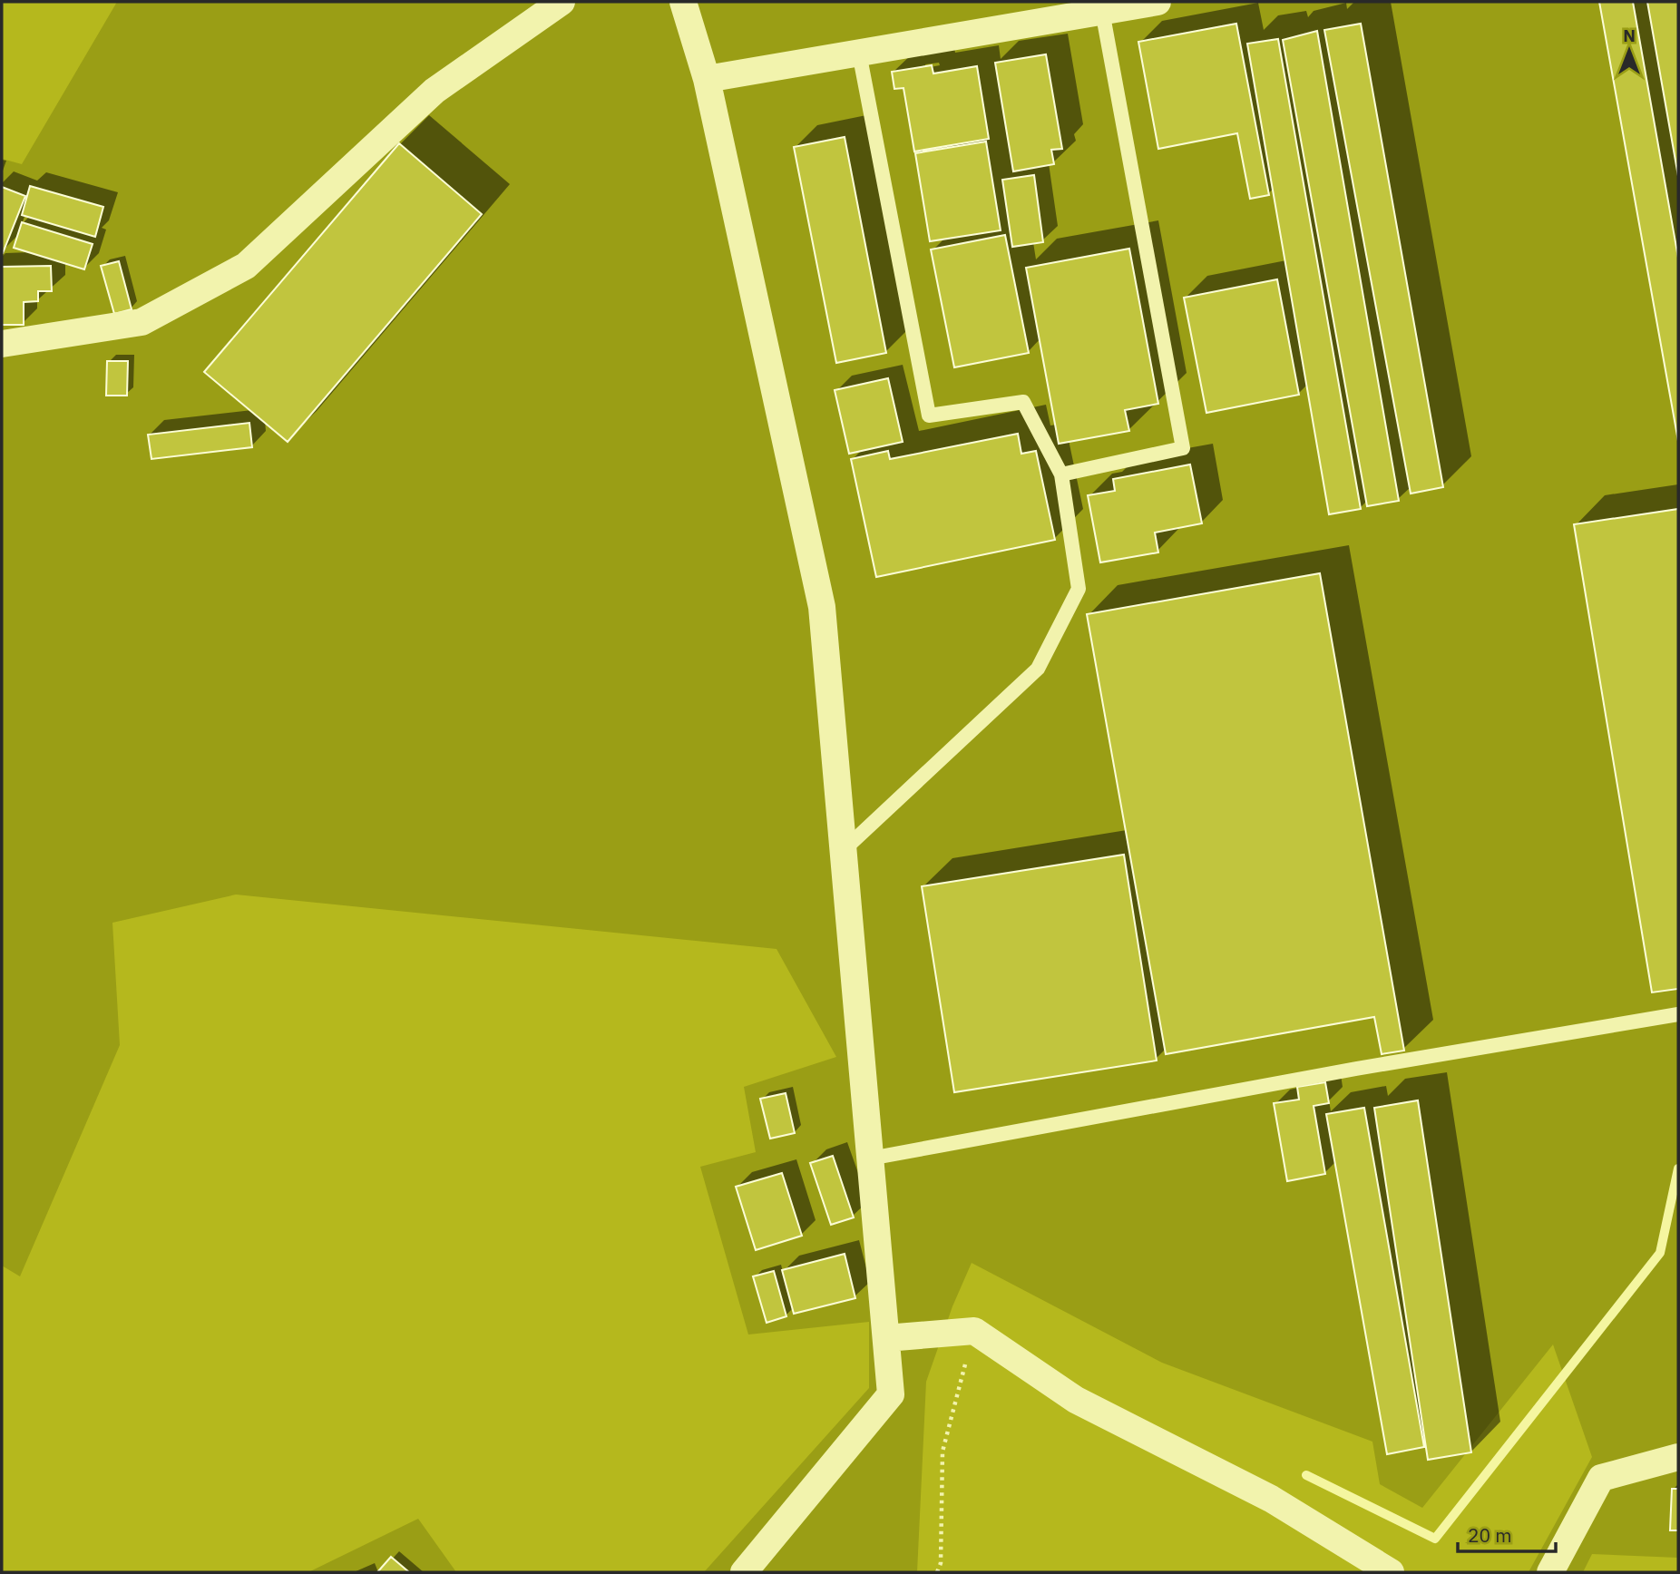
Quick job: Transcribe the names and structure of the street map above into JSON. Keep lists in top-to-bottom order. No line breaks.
{"scale_bar":"20 m","north":"top"}
